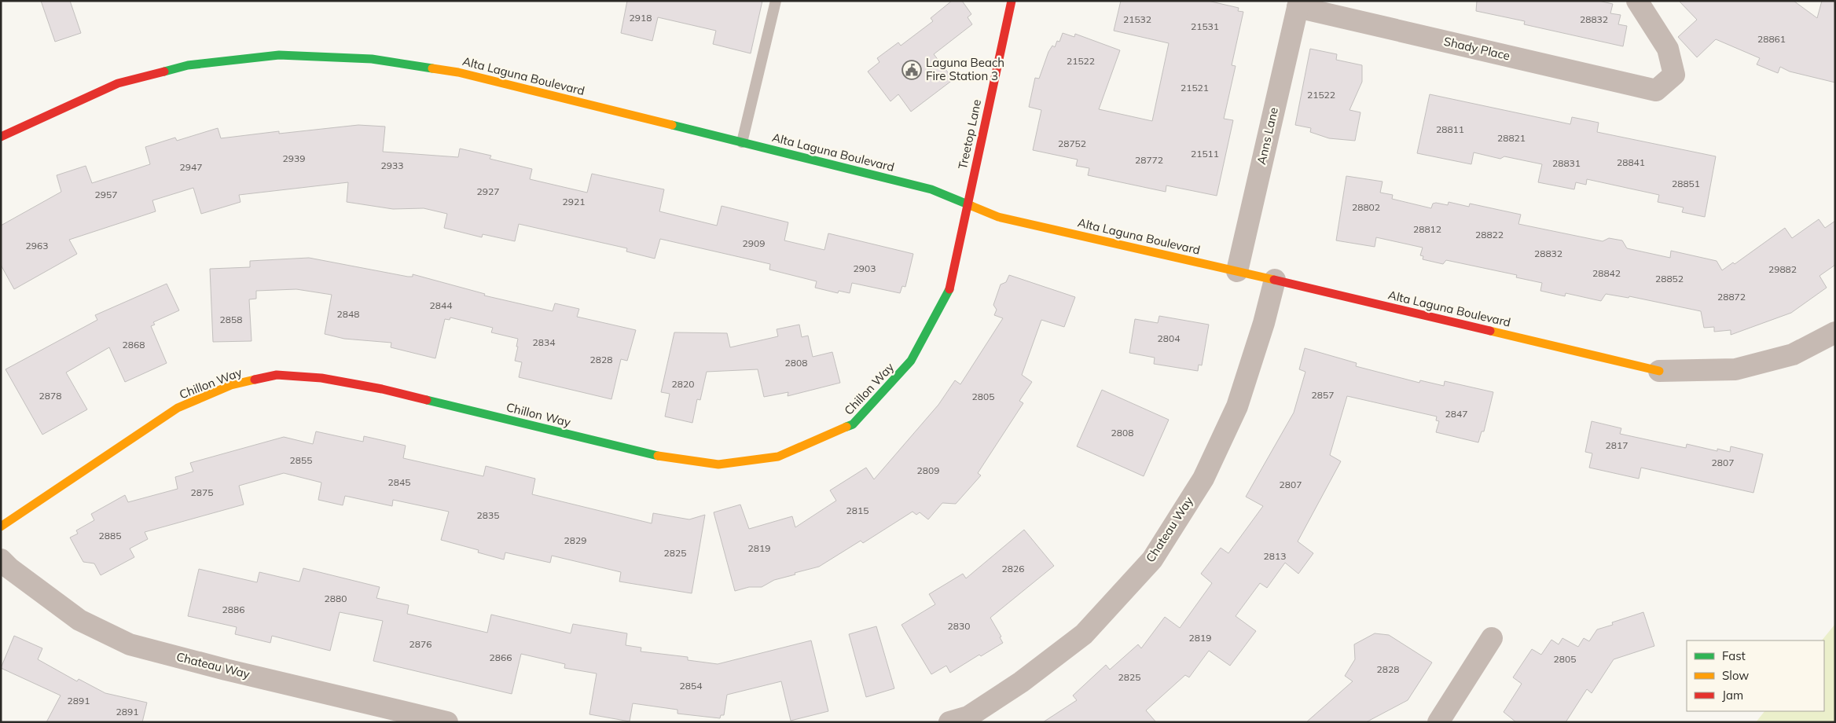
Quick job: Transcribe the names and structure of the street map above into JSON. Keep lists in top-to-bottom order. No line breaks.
{"streets":{"street":["Shady Place","Alta Laguna Boulevard","Treetop Lane","Anns Lane","Chillon Way","Chateau Way"]},"crossings":[["Shady Place","Anns Lane"],["Alta Laguna Boulevard","Treetop Lane"],["Alta Laguna Boulevard","Anns Lane"],["Alta Laguna Boulevard","Chillon Way"],["Alta Laguna Boulevard","Chateau Way"],["Treetop Lane","Chillon Way"]],"places":{"public building":["Laguna Beach Fire Station 3"]},"house_numbers":["2918","21532","28832","21531","28861","21522","21521","21522","28811","28821","28752","21511","2939","28772","28841","28831","2933","2947","28851","2927","2957","2921","28802","28812","28822","2909","2963","28832","2903","29882","28842","28852","28872","2844","2848","2858","2804","2834","2868","2828","2808","2820","2857","2878","2805","2847","2808","2817","2855","2807","2809","2845","2807","2875","2815","2835","2885","2829","2819","2825","2813","2826","2880","2886","2830","2819","2876","2866","2805","2828","2825","2854","2891","2891"],"legend":["Fast","Slow","Jam"]}
